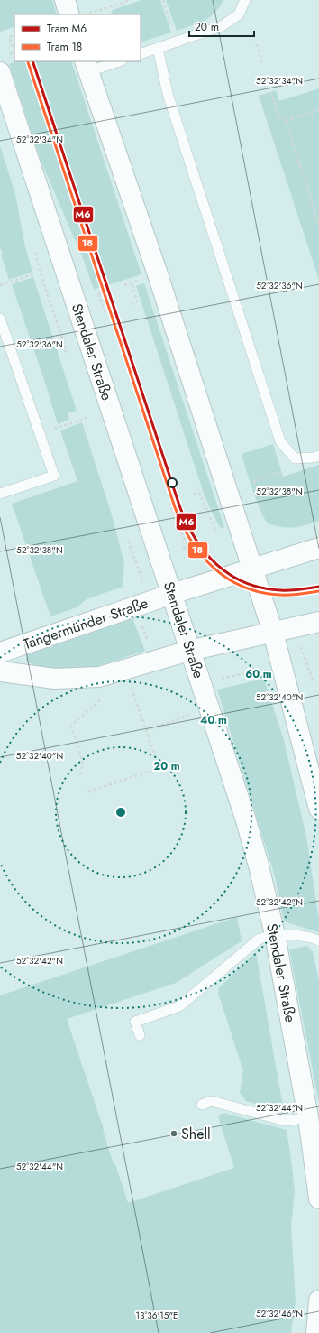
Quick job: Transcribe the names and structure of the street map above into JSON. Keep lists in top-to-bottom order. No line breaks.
{"streets":{"main road":["Stendaler Straße","Tangermünder Straße"]},"crossings":[["Stendaler Straße","Tangermünder Straße"]],"places":["Shell"],"lines":["tram line M6","tram line 18"],"legend":["Tram M6","Tram 18"],"scale_bar":"20 m","coordinates":["52°32'34\"N","52°32'36\"N","52°32'38\"N","52°32'40\"N","52°32'42\"N","52°32'44\"N","52°32'46\"N","13°36'15\"E"],"rings":["60 m","40 m","20 m"]}
